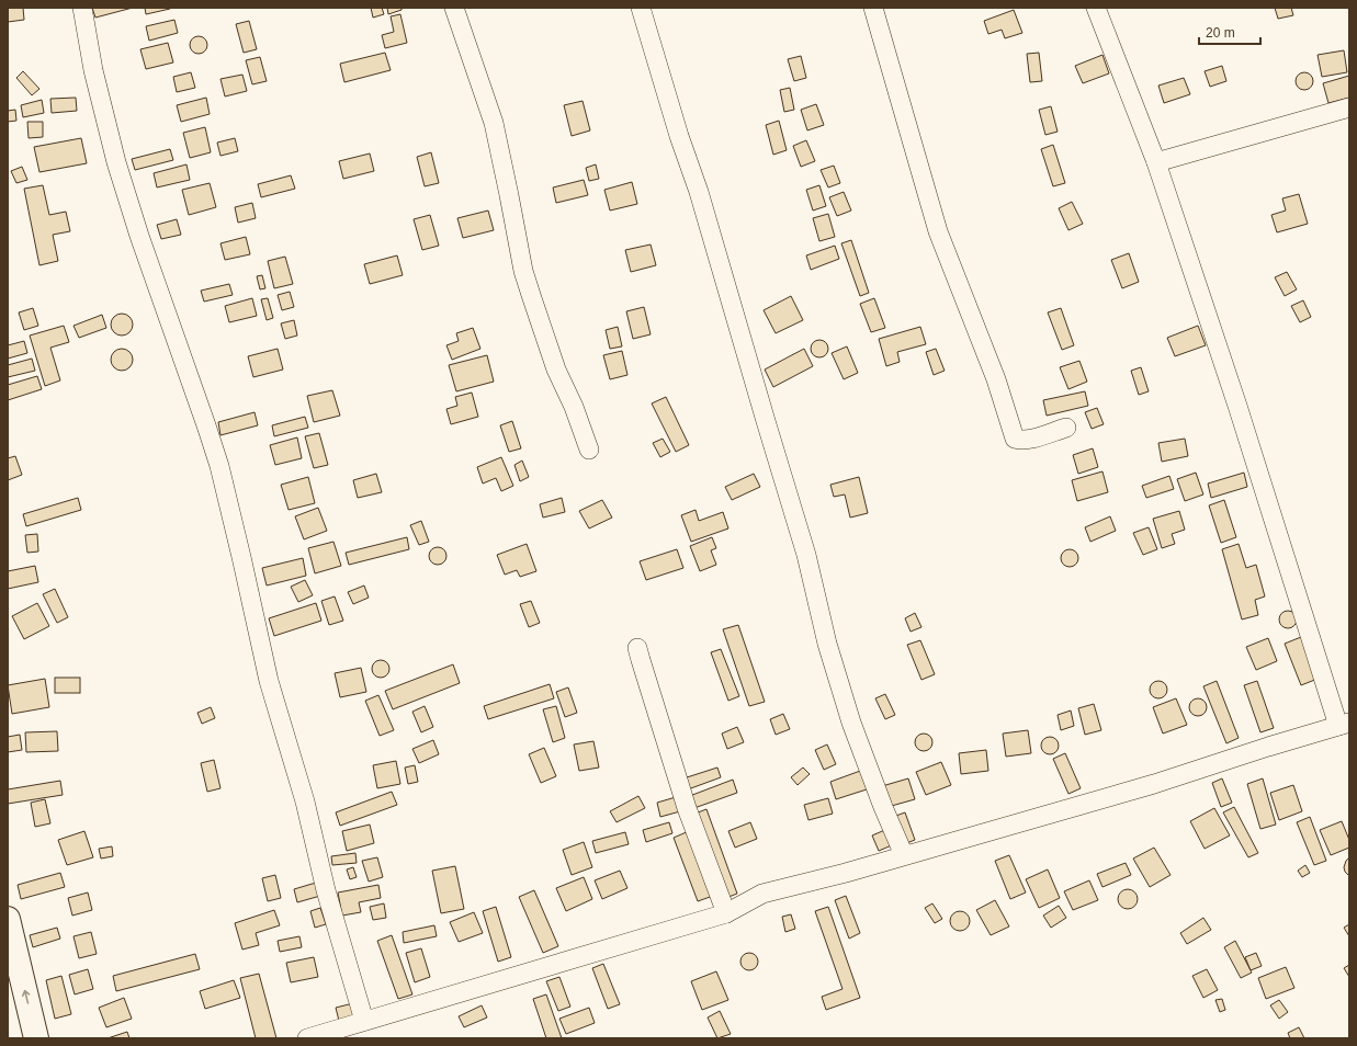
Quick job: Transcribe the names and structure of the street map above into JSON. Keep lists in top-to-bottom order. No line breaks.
{"scale_bar":"20 m"}
